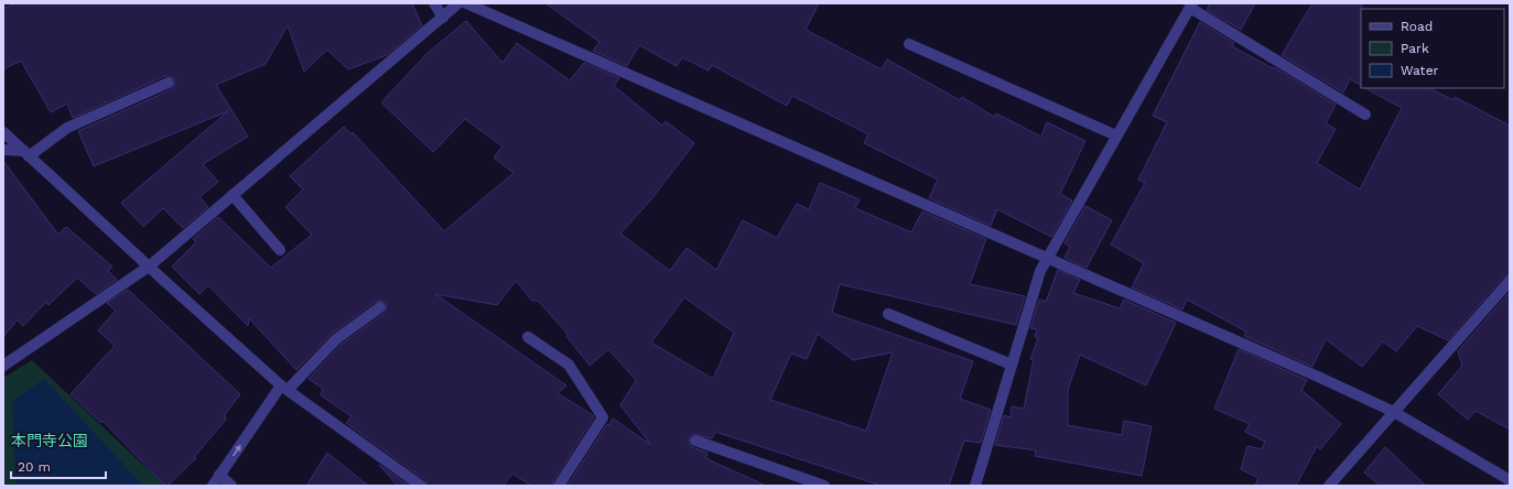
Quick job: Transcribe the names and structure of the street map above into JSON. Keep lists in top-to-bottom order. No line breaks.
{"parks":["本門寺公園"],"legend":["Road","Park","Water"],"scale_bar":"20 m"}
